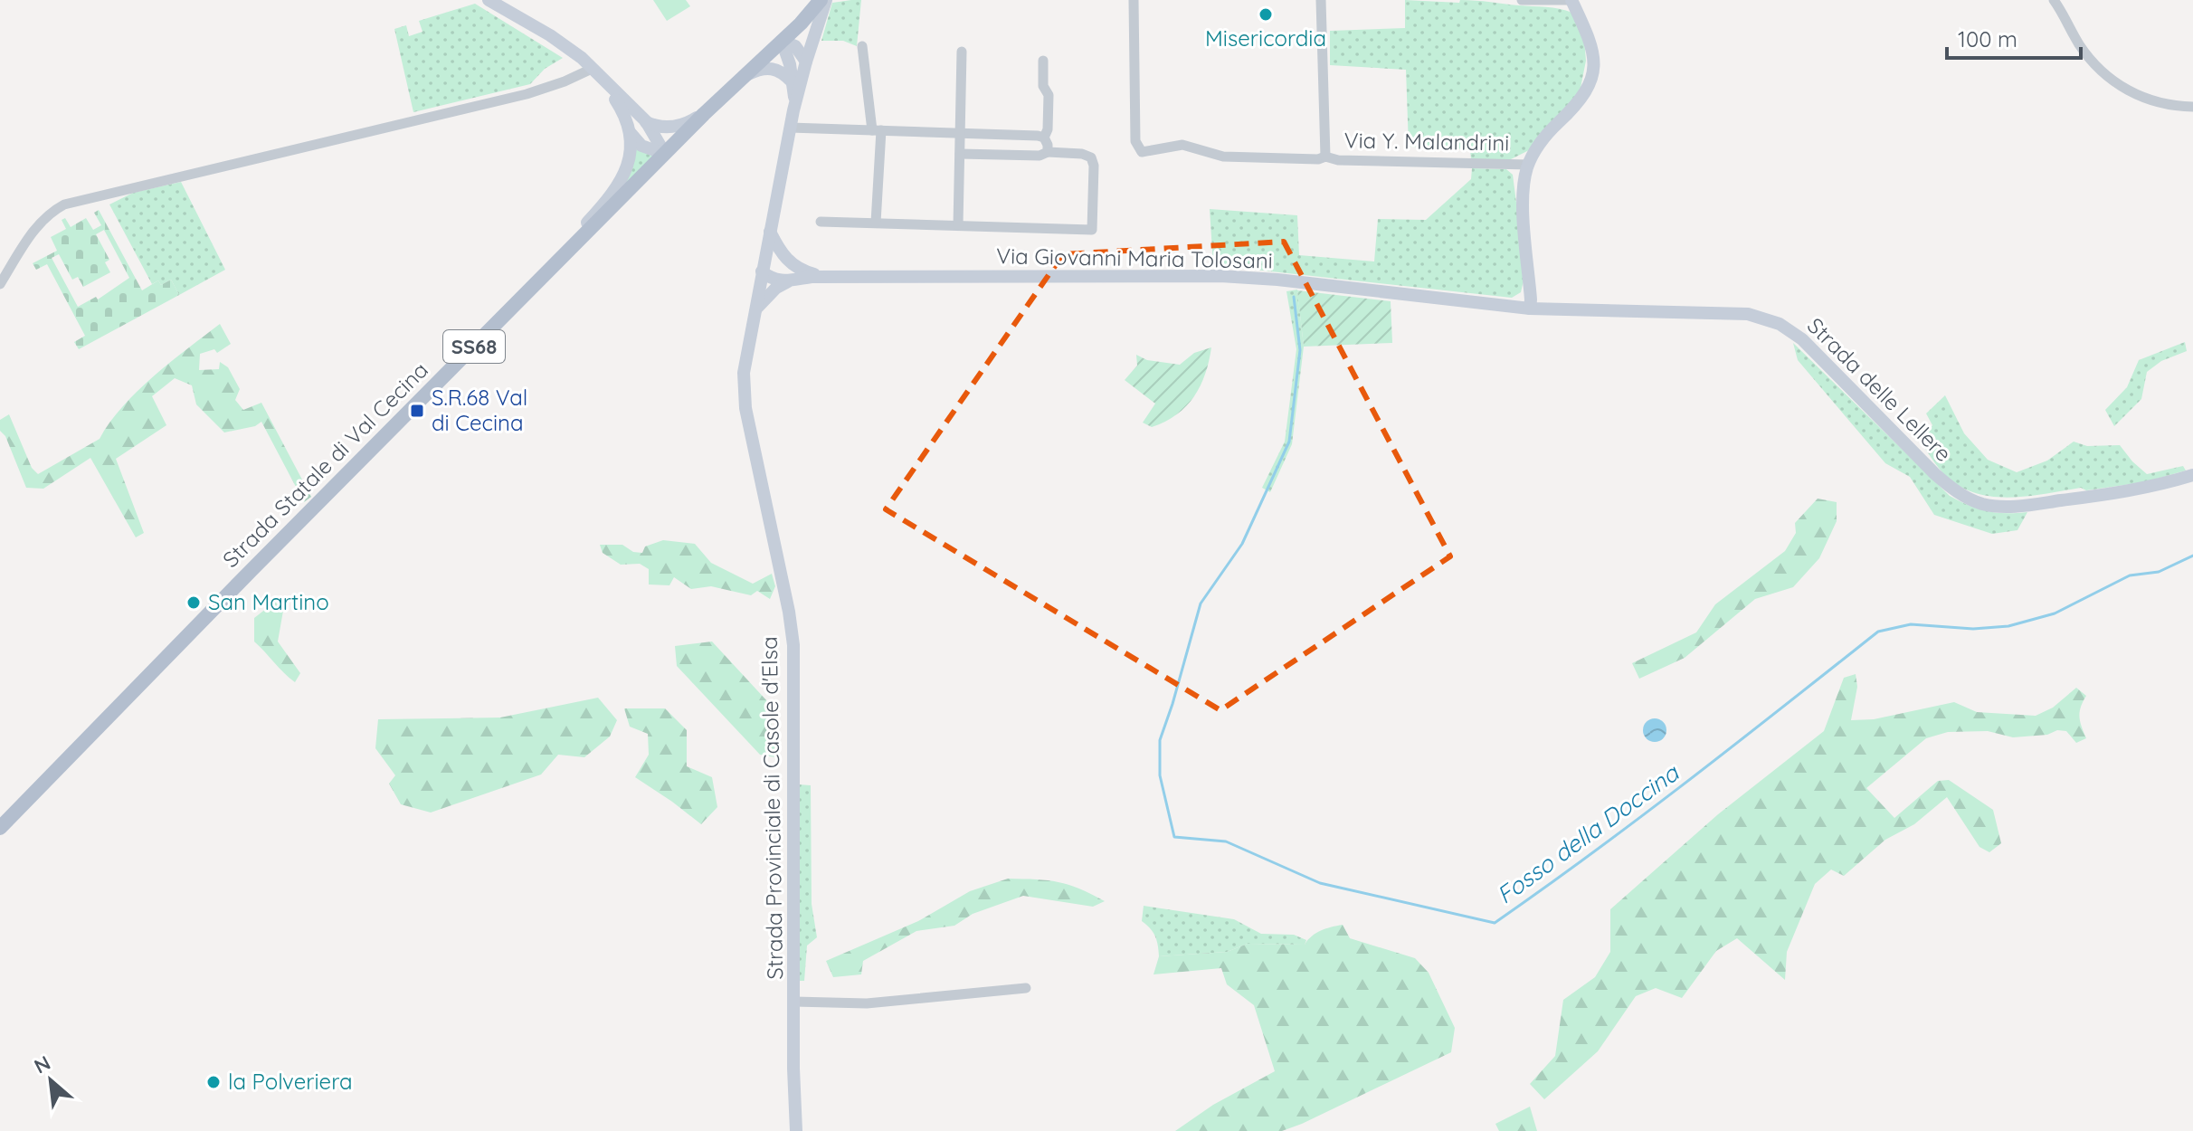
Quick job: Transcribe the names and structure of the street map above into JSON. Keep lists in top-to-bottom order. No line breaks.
{"streets":{"main road":["SS68","Strada Statale di Val Cecina"],"street":["Via Y. Malandrini","Via Giovanni Maria Tolosani","Strada delle Lellere","Strada Provinciale di Casole d'Elsa"]},"crossings":[["Via Giovanni Maria Tolosani","Strada delle Lellere"],["Via Giovanni Maria Tolosani","Strada Provinciale di Casole d'Elsa"],["SS68","Strada Statale di Val Cecina"]],"water":["Fosso della Doccina"],"places":{"other":["Misericordia","San Martino","la Polveriera"],"transit":["S.R.68 Val di Cecina"]},"scale_bar":"100 m","north":"top left"}
